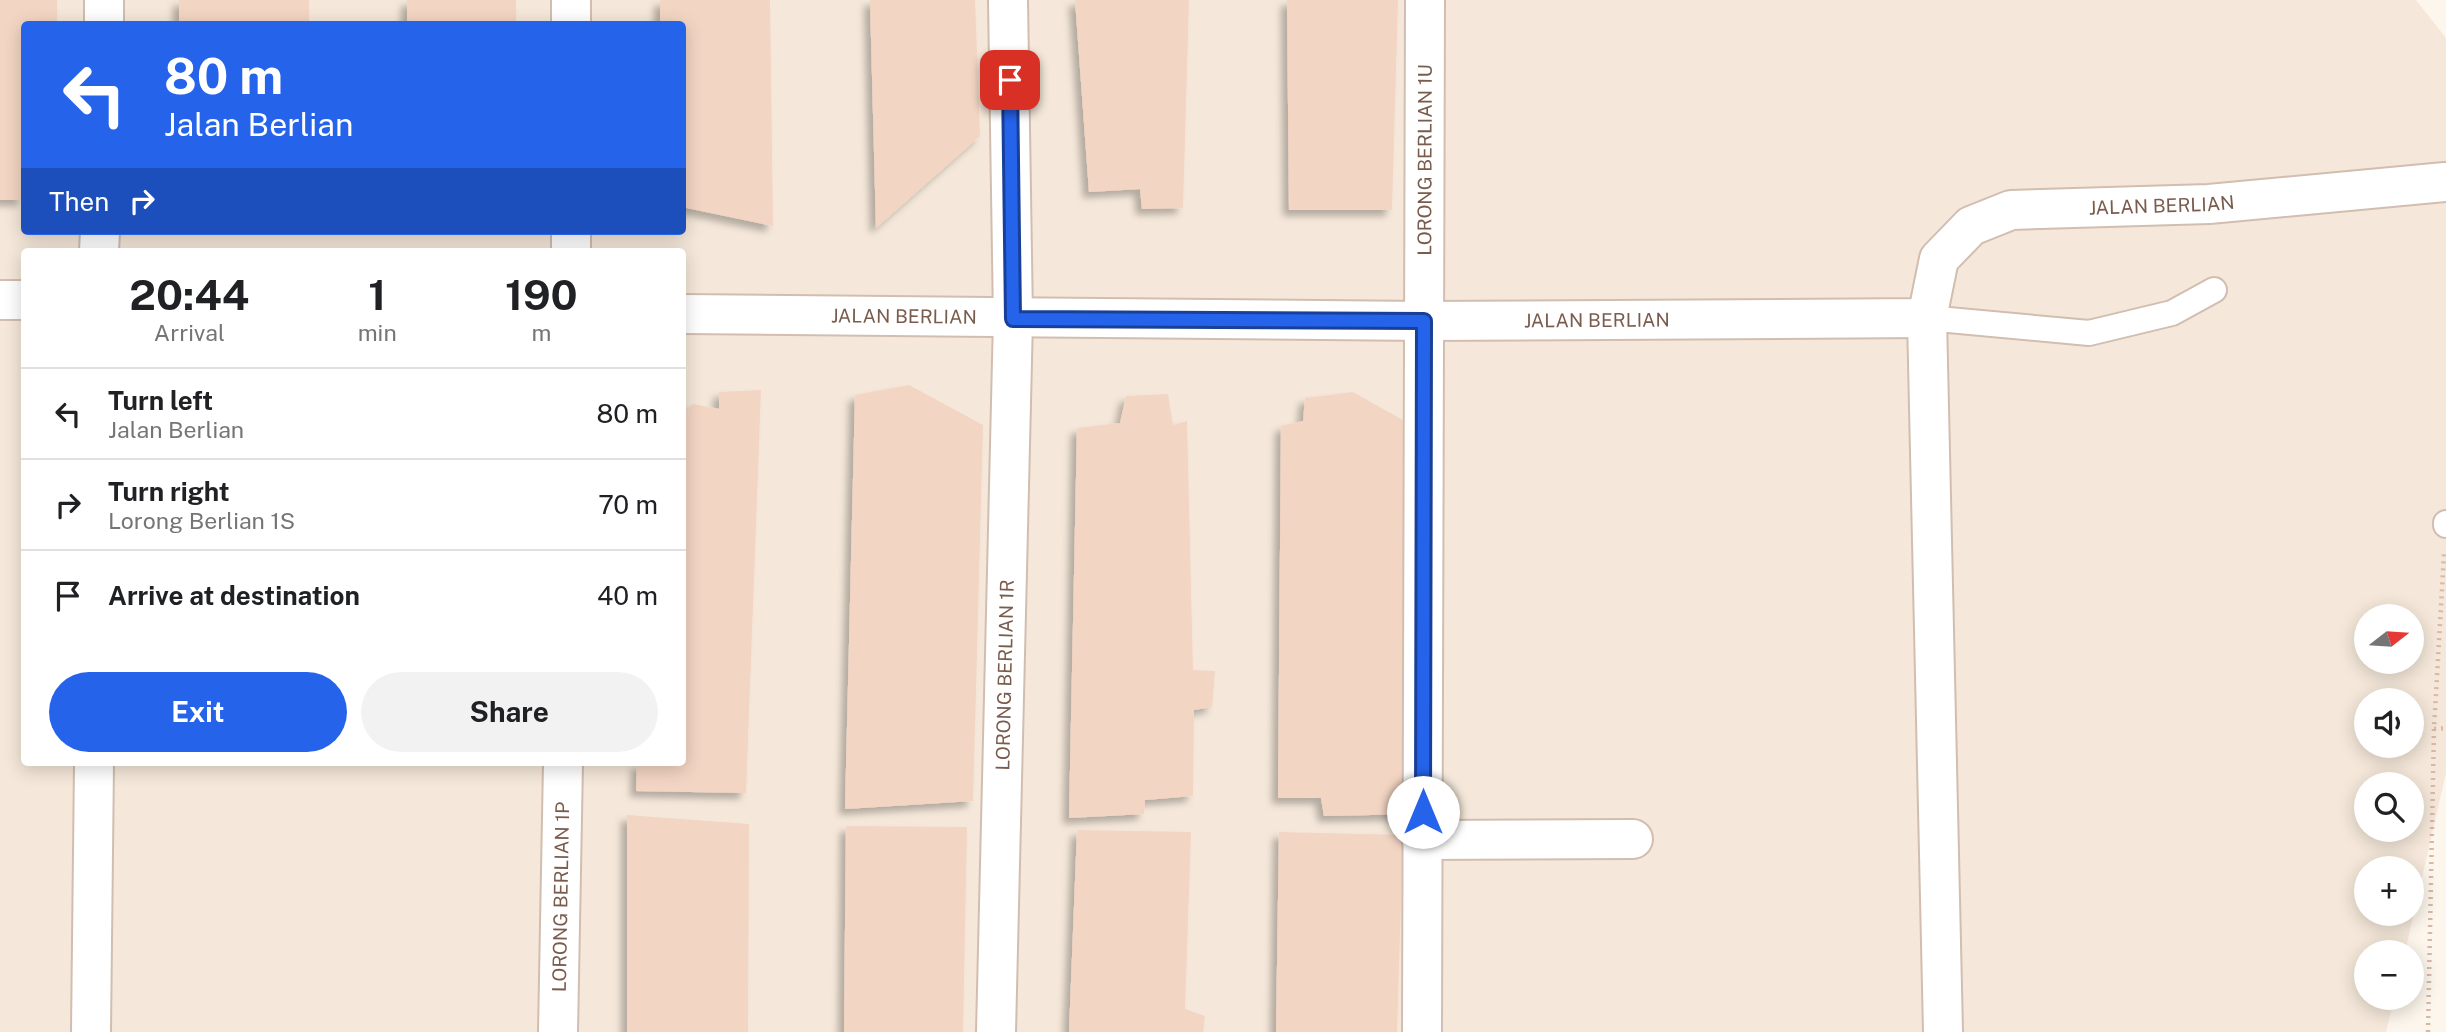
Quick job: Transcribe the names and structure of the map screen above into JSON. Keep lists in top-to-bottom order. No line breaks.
{"streets":{"street":["LORONG BERLIAN 1U","JALAN BERLIAN","LORONG BERLIAN 1R","LORONG BERLIAN 1P"]},"crossings":[["LORONG BERLIAN 1U","JALAN BERLIAN"],["JALAN BERLIAN","LORONG BERLIAN 1R"]],"north":"right","page":{"turn":["80 m","Jalan Berlian"],"then":"Then","eta":["20:44","Arrival","1","min","190","m"],"list":[{"name":"Turn left","note":"Jalan Berlian","value":"80 m"},{"name":"Turn right","note":"Lorong Berlian 1S","value":"70 m"},{"name":"Arrive at destination","value":"40 m"}],"map_buttons":["+","−"],"buttons":["Exit","Share"]}}
